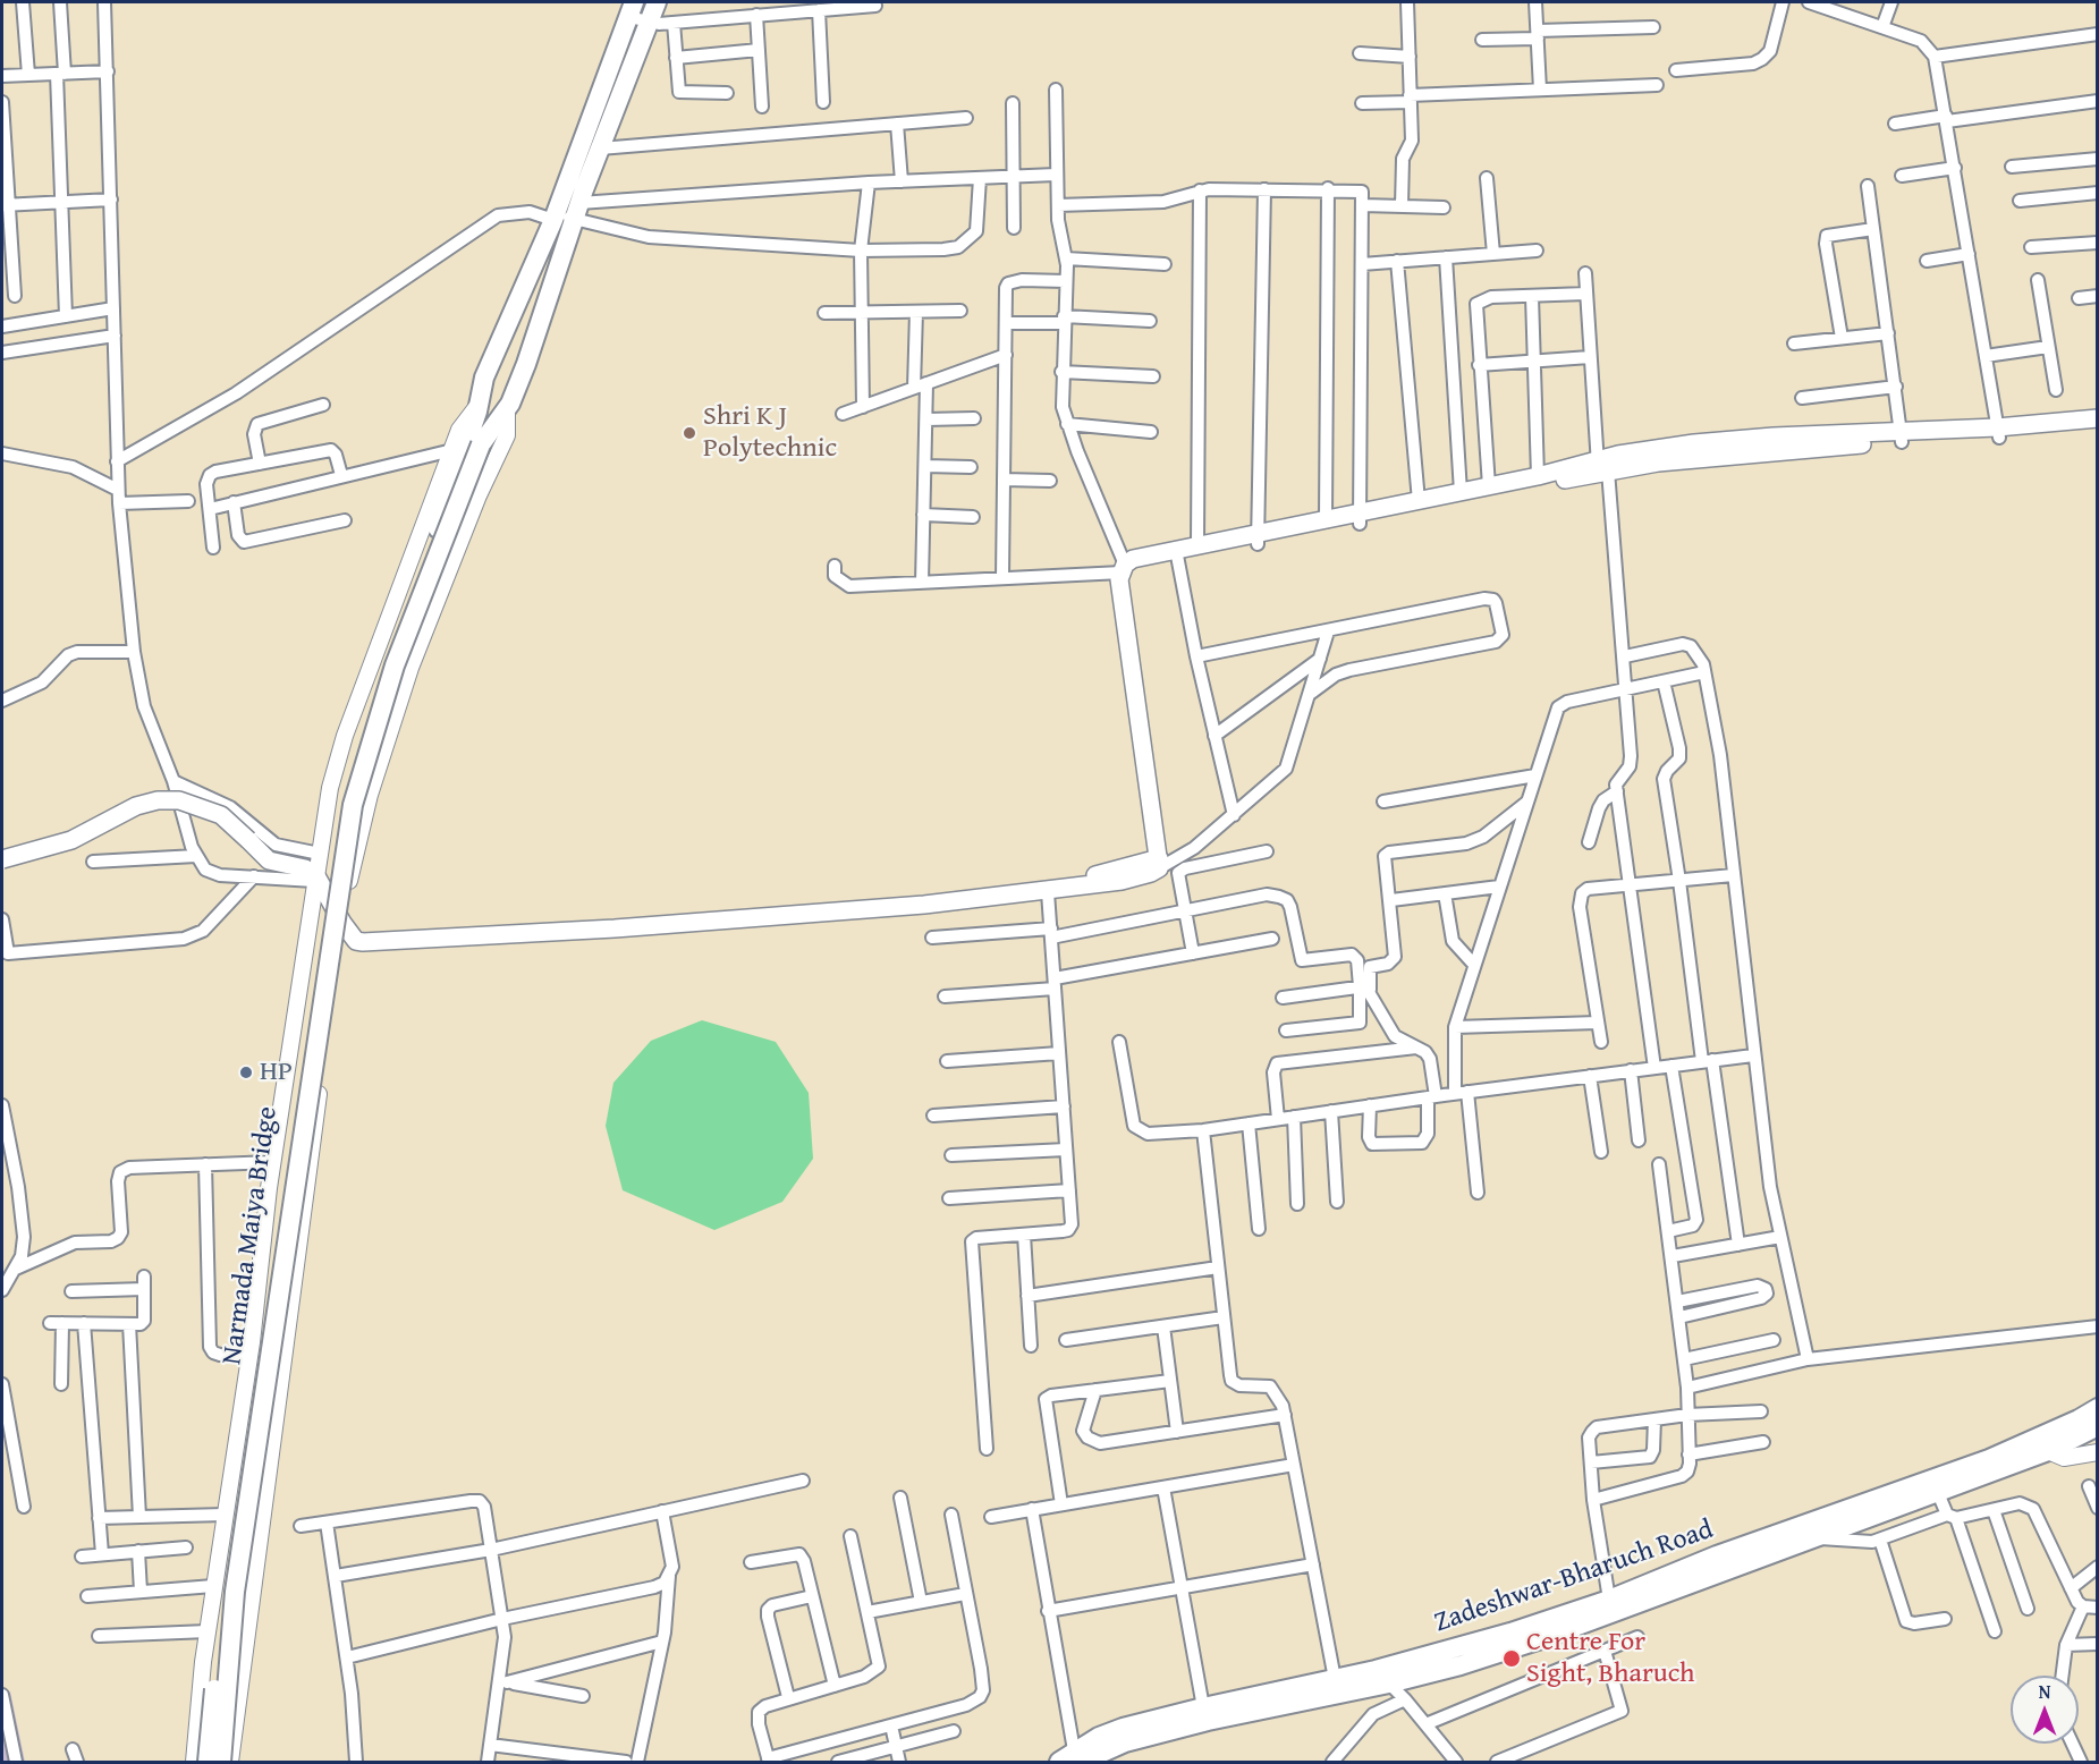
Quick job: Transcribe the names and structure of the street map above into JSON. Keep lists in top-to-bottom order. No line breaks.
{"streets":{"main road":["Narmada Maiya Bridge","Zadeshwar-Bharuch Road"]},"places":["Shri K J Polytechnic","HP","Centre For Sight, Bharuch"],"north":"top"}
